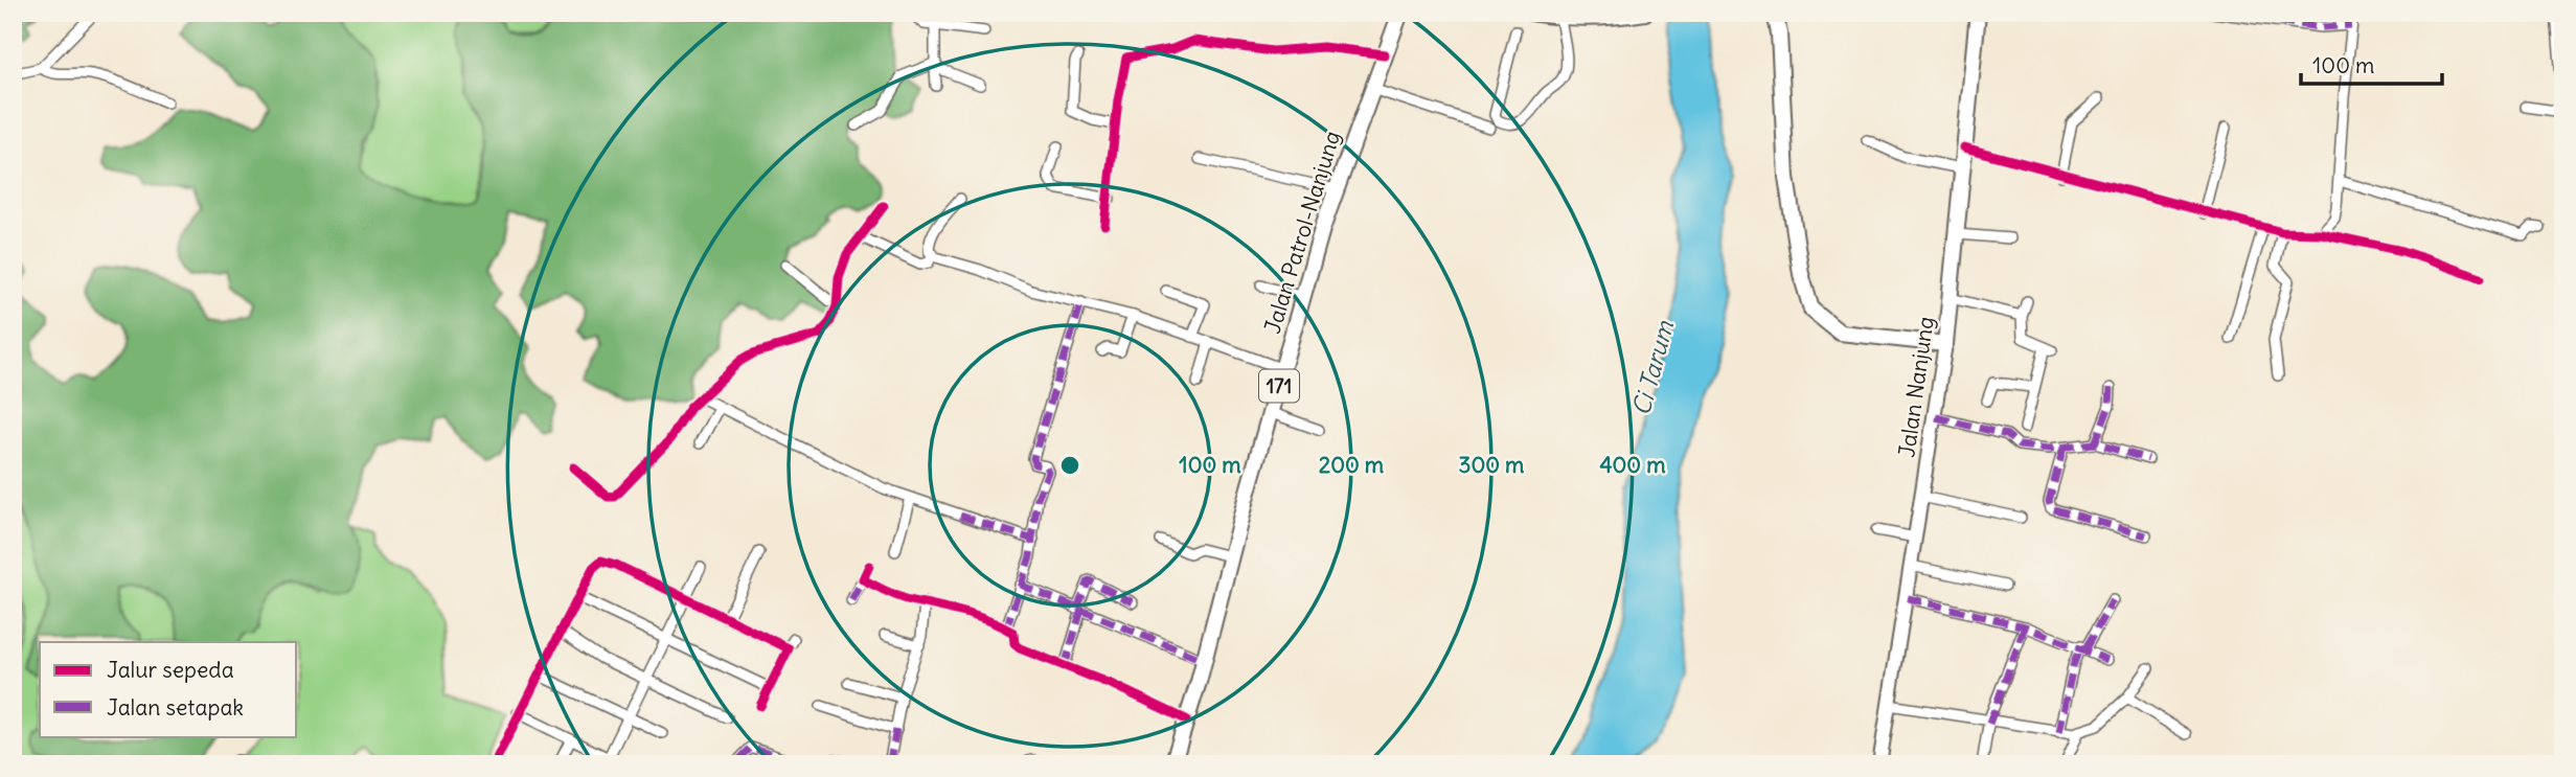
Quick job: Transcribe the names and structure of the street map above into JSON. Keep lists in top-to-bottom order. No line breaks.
{"streets":{"main road":["Jalan Patrol-Nanjung","171","Jalan Nanjung"]},"water":["Ci Tarum"],"legend":["Jalur sepeda","Jalan setapak"],"scale_bar":"100 m","rings":["100 m","200 m","300 m","400 m"]}
